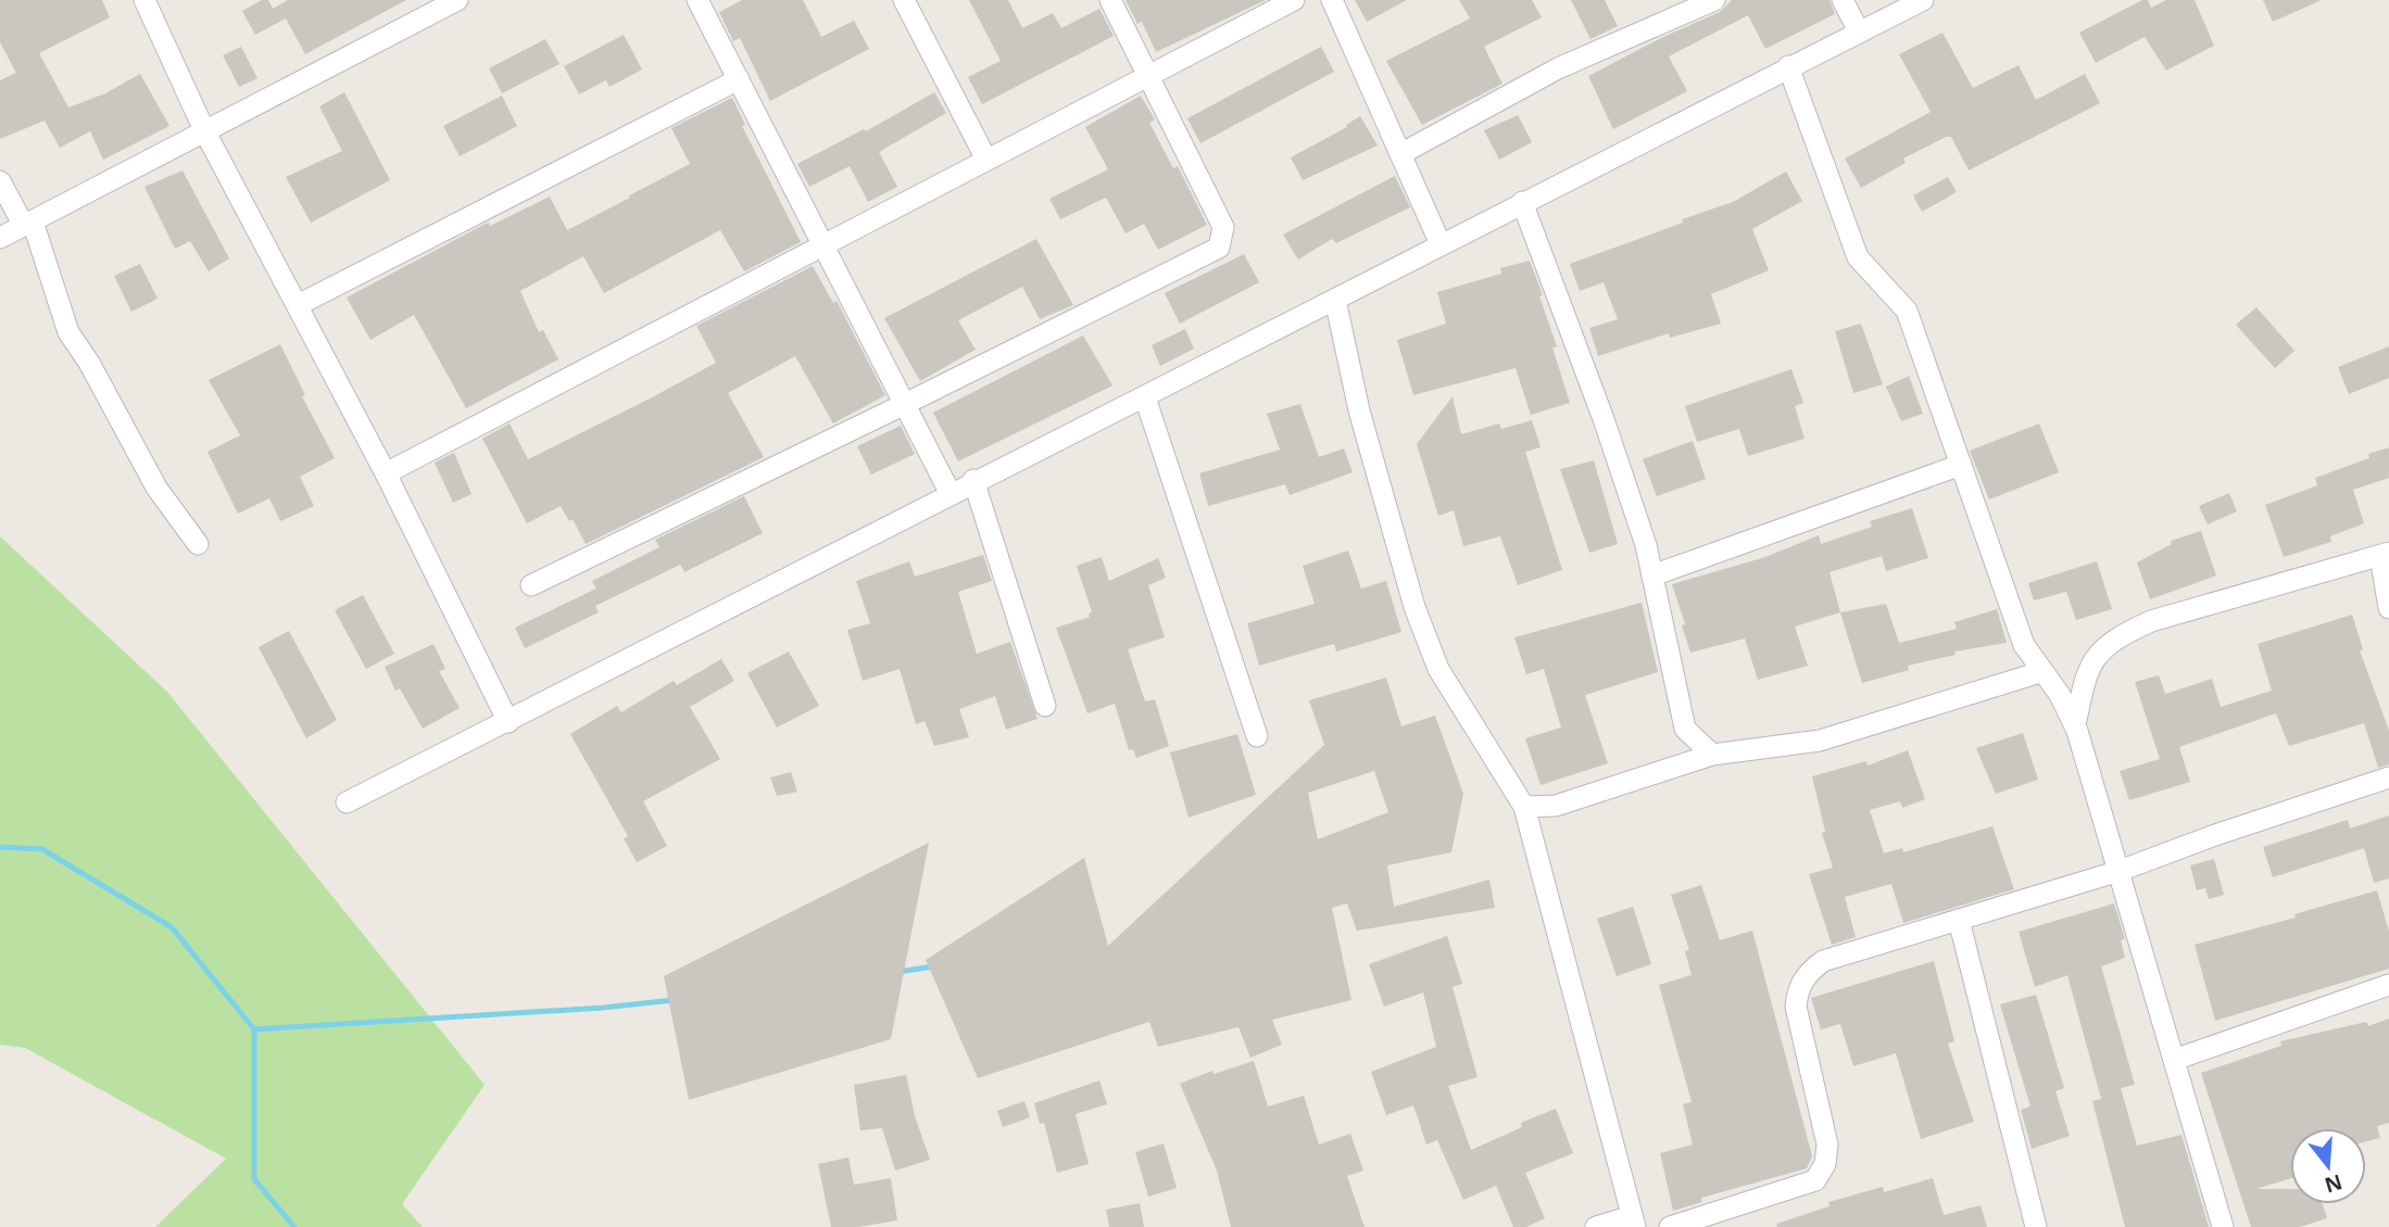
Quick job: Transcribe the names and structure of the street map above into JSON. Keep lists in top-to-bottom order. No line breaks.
{"north":"bottom"}
